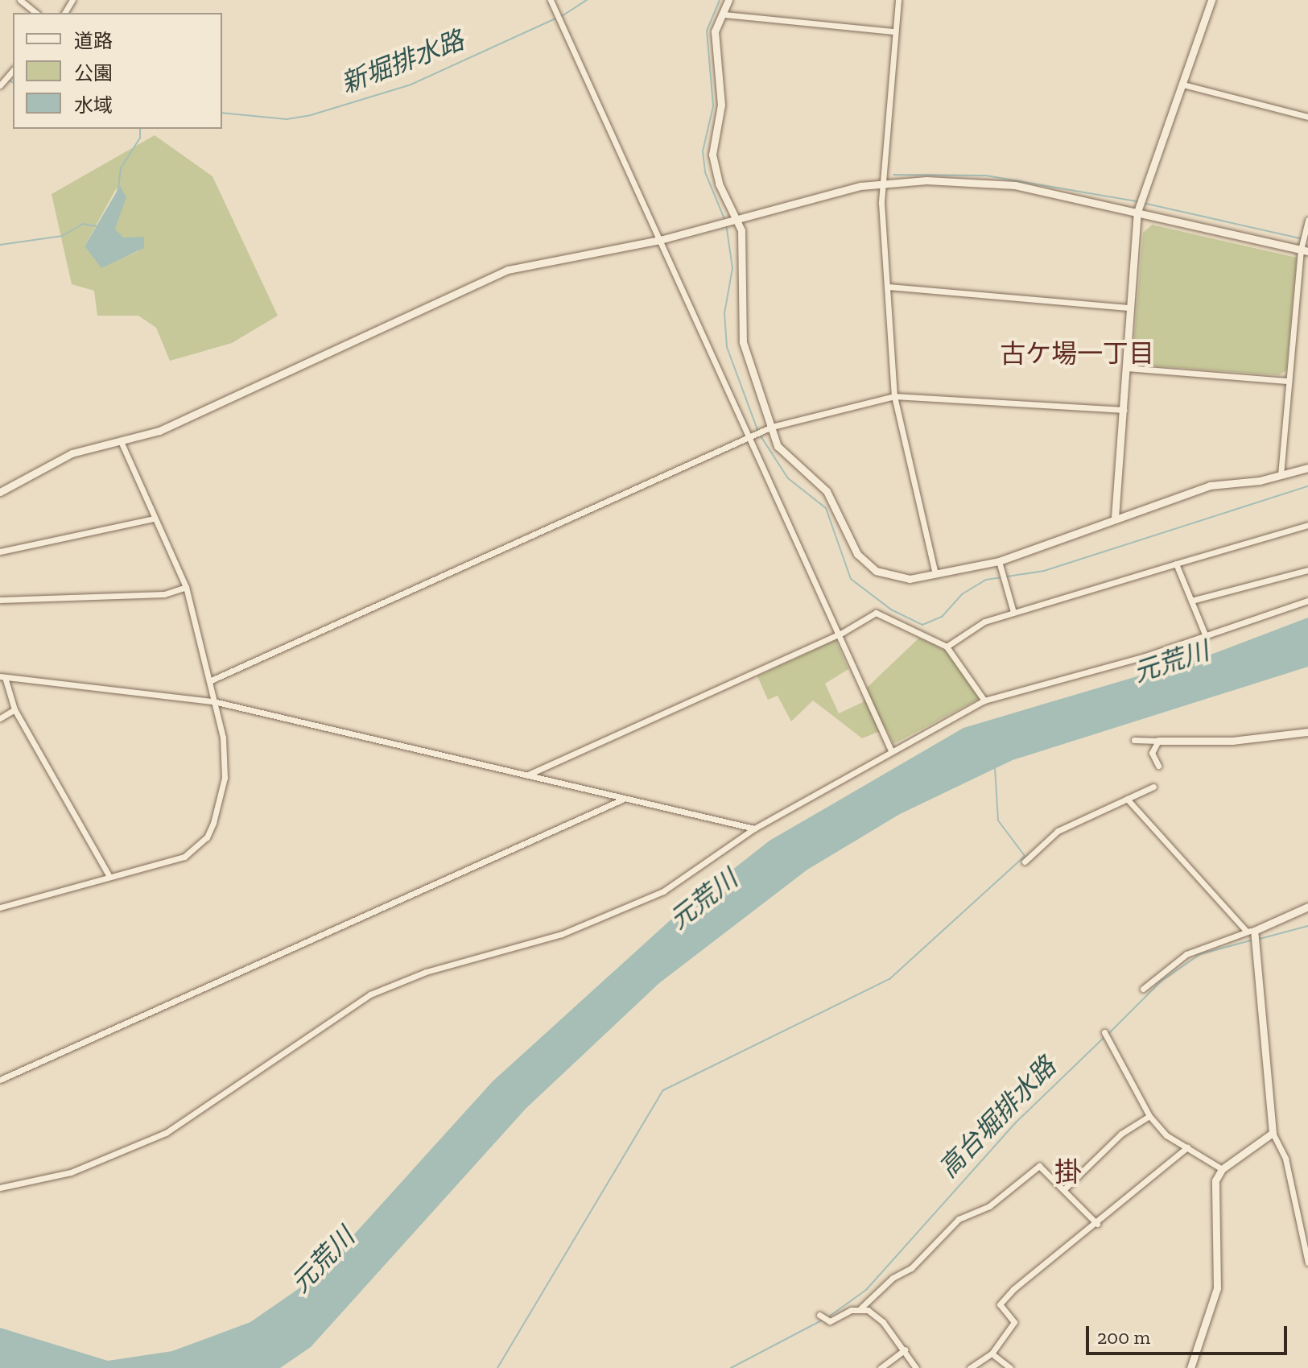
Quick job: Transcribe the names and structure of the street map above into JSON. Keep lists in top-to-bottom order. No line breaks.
{"districts":["古ケ場一丁目","掛"],"water":["新堀排水路","元荒川","高台堀排水路"],"legend":["道路","公園","水域"],"scale_bar":"200 m"}
